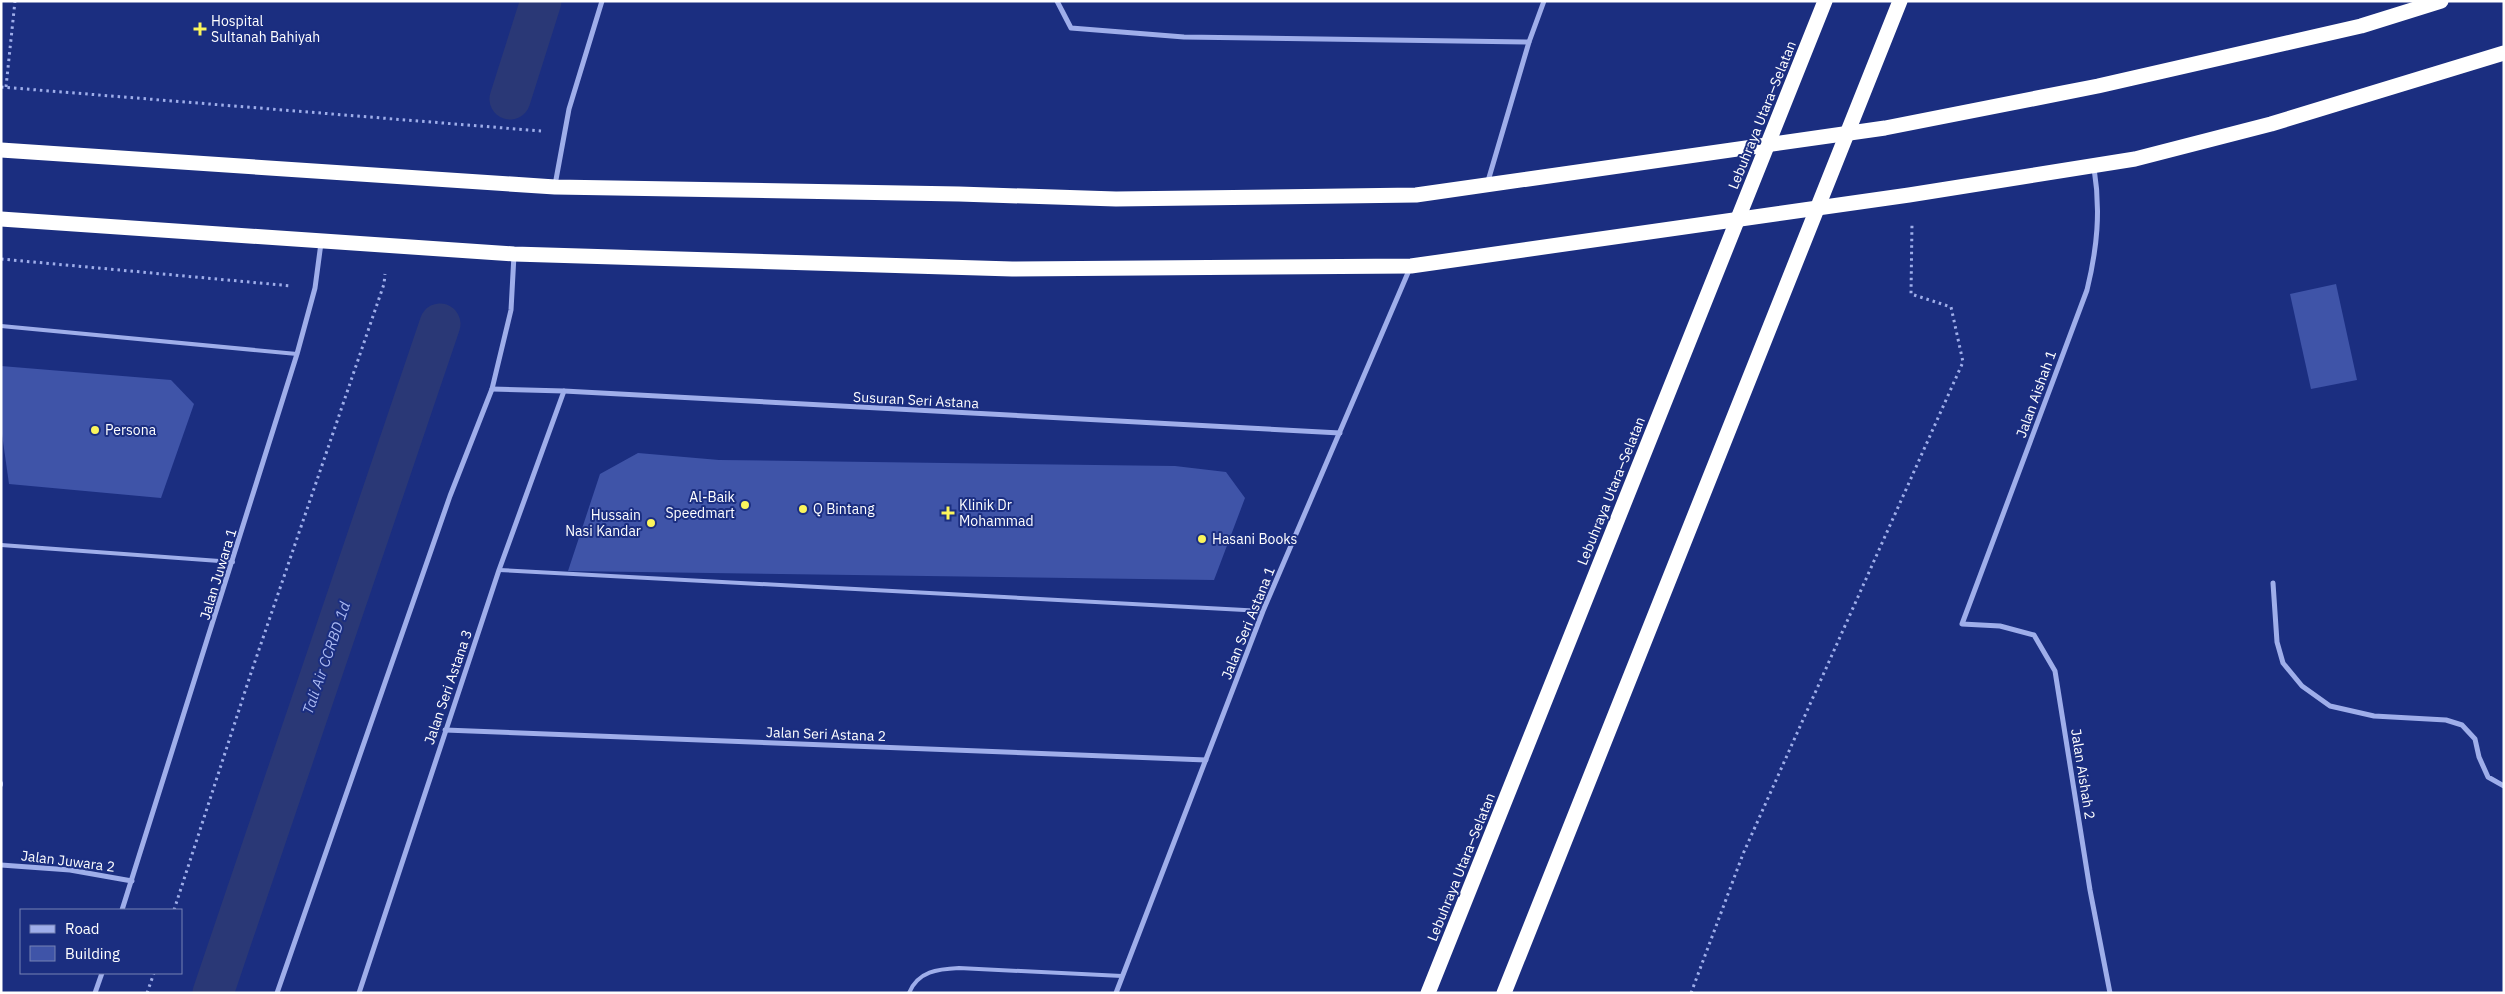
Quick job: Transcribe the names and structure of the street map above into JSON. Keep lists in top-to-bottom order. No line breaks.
{"streets":{"highway":["Lebuhraya Utara–Selatan"],"street":["Jalan Aishah 1","Susuran Seri Astana","Jalan Juwara 1","Jalan Seri Astana 1","Jalan Seri Astana 3","Jalan Seri Astana 2","Jalan Aishah 2","Jalan Juwara 2"]},"crossings":[["Jalan Aishah 1","Jalan Aishah 2"],["Susuran Seri Astana","Jalan Seri Astana 1"],["Susuran Seri Astana","Jalan Seri Astana 3"],["Jalan Juwara 1","Jalan Juwara 2"],["Jalan Seri Astana 1","Jalan Seri Astana 2"],["Jalan Seri Astana 3","Jalan Seri Astana 2"]],"water":["Tali Air CCRBD 1d"],"places":{"health":["Hospital Sultanah Bahiyah","Klinik Dr Mohammad"],"other":["Persona","Al-Baik Speedmart","Q Bintang","Hussain Nasi Kandar","Hasani Books"]},"legend":["Road","Building"]}
